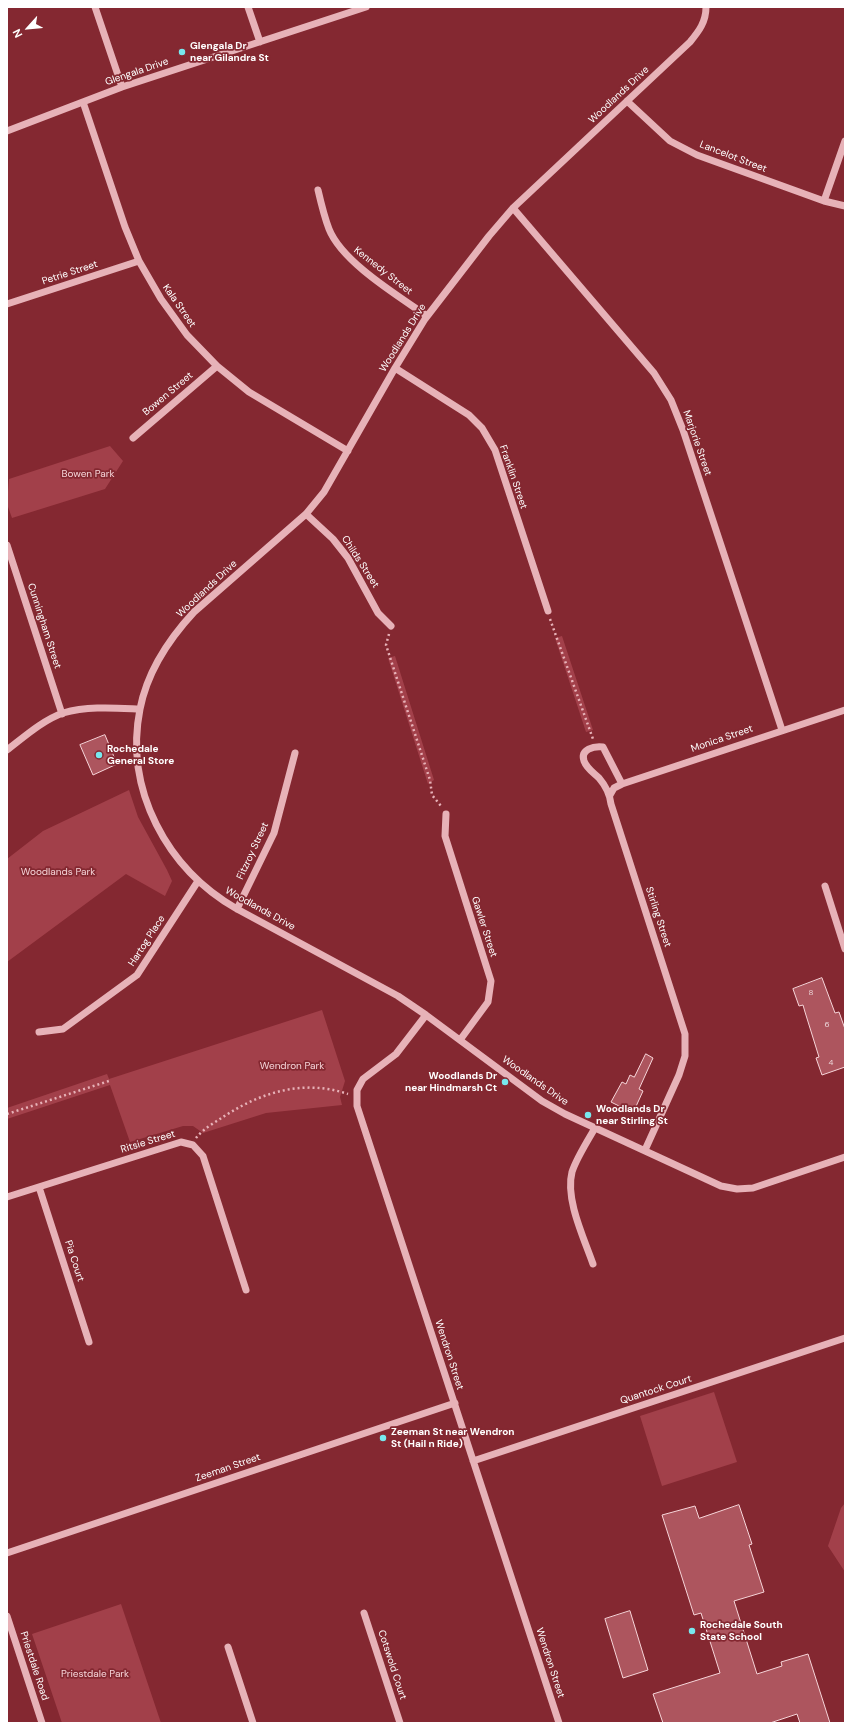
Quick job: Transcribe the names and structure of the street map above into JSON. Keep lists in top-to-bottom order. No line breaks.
{"streets":{"street":["Glengala Drive","Woodlands Drive","Lancelot Street","Kennedy Street","Petrie Street","Kala Street","Bowen Street","Marjorie Street","Franklin Street","Childs Street","Cunningham Street","Monica Street","Fitzroy Street","Stirling Street","Gawler Street","Hartog Place","Ritsie Street","Pia Court","Wendron Street","Quantock Court","Zeeman Street","Cotswold Court","Priestdale Road"]},"crossings":[["Glengala Drive","Kala Street"],["Woodlands Drive","Lancelot Street"],["Woodlands Drive","Kennedy Street"],["Woodlands Drive","Kala Street"],["Woodlands Drive","Marjorie Street"],["Woodlands Drive","Franklin Street"],["Woodlands Drive","Childs Street"],["Woodlands Drive","Fitzroy Street"],["Woodlands Drive","Stirling Street"],["Woodlands Drive","Gawler Street"],["Woodlands Drive","Hartog Place"],["Petrie Street","Kala Street"],["Kala Street","Bowen Street"],["Marjorie Street","Monica Street"],["Monica Street","Stirling Street"],["Ritsie Street","Pia Court"],["Wendron Street","Quantock Court"],["Wendron Street","Zeeman Street"]],"parks":["Bowen Park","Woodlands Park","Wendron Park","Priestdale Park"],"places":["Glengala Dr near Gilandra St","Rochedale General Store","Woodlands Dr near Hindmarsh Ct","Woodlands Dr near Stirling St","Zeeman St near Wendron St (Hail n Ride)","Rochedale South State School"],"house_numbers":["8","6","4"],"north":"bottom left"}
